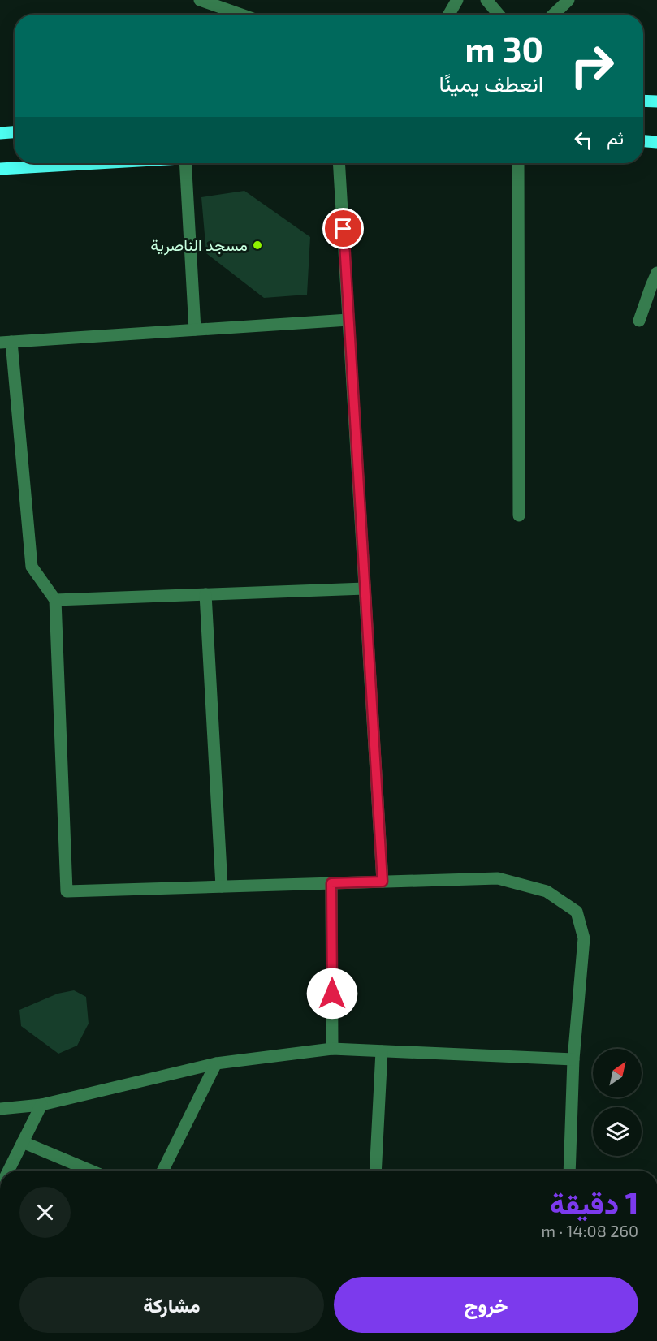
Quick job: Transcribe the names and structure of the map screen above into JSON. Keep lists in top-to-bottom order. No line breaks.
{"places":["مسجد الناصرية"],"north":"top right","page":{"turn":["30 m","انعطف يمينًا"],"then":"ثم","heading":["1 دقيقة","260 m · 14:08"],"buttons":["خروج","مشاركة"]}}
